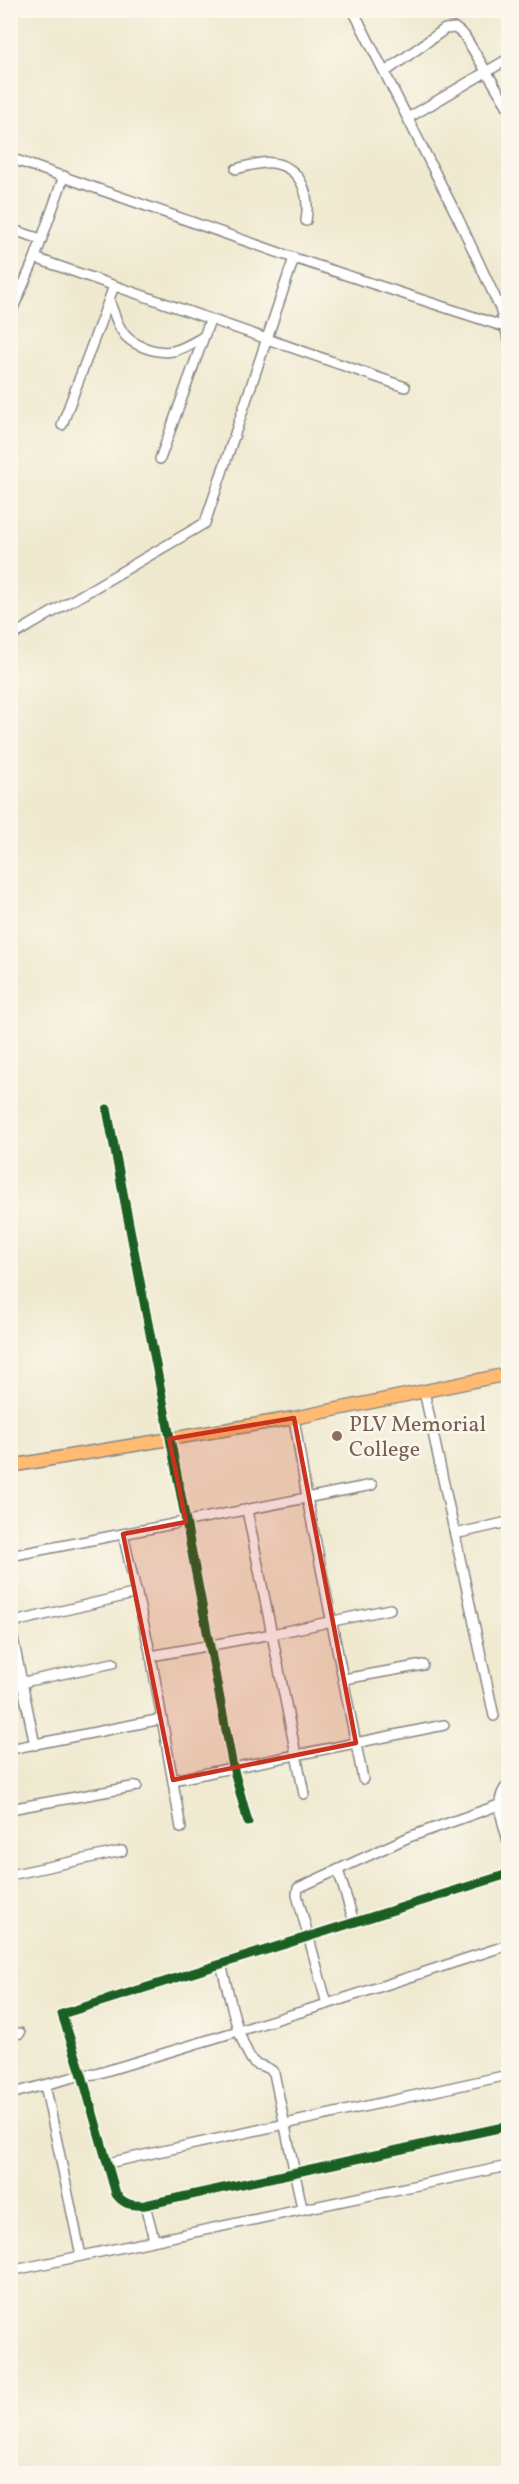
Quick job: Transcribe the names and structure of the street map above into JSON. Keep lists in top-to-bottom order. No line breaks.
{"places":["PLV Memorial College"]}
